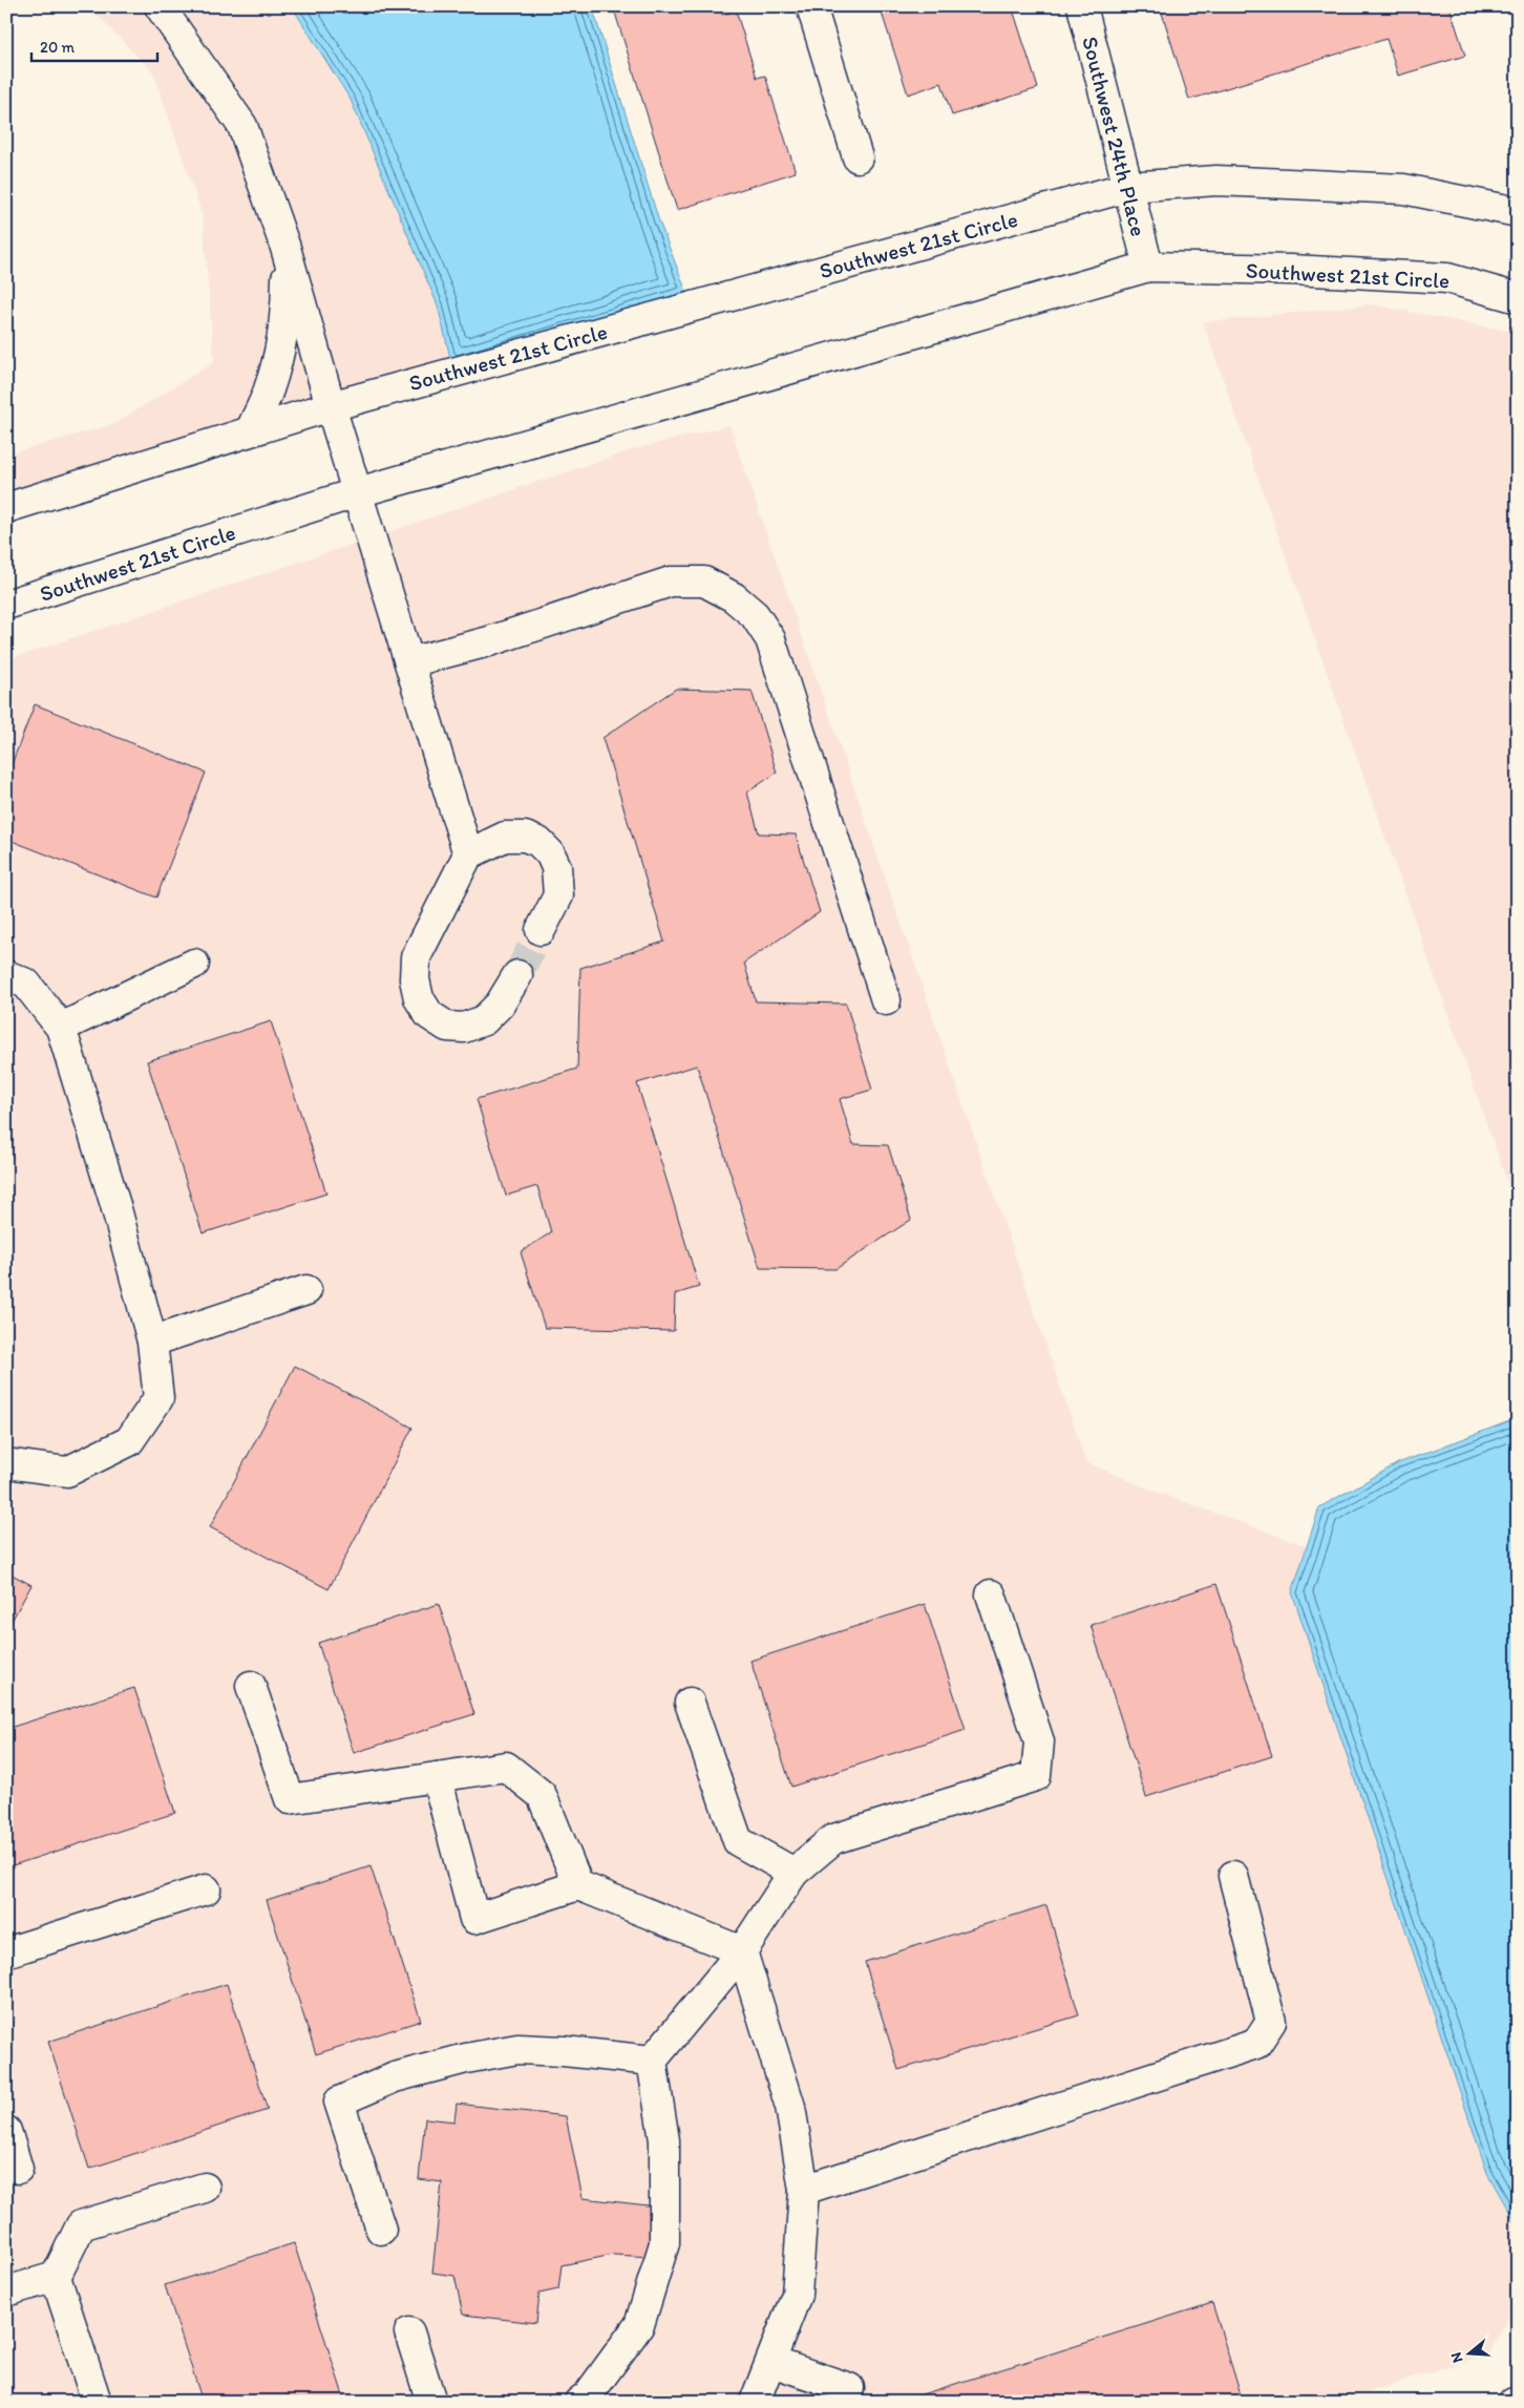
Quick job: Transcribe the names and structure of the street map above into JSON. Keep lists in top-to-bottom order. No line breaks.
{"streets":{"street":["Southwest 24th Place","Southwest 21st Circle"]},"crossings":[["Southwest 24th Place","Southwest 21st Circle"]],"scale_bar":"20 m","north":"left"}
